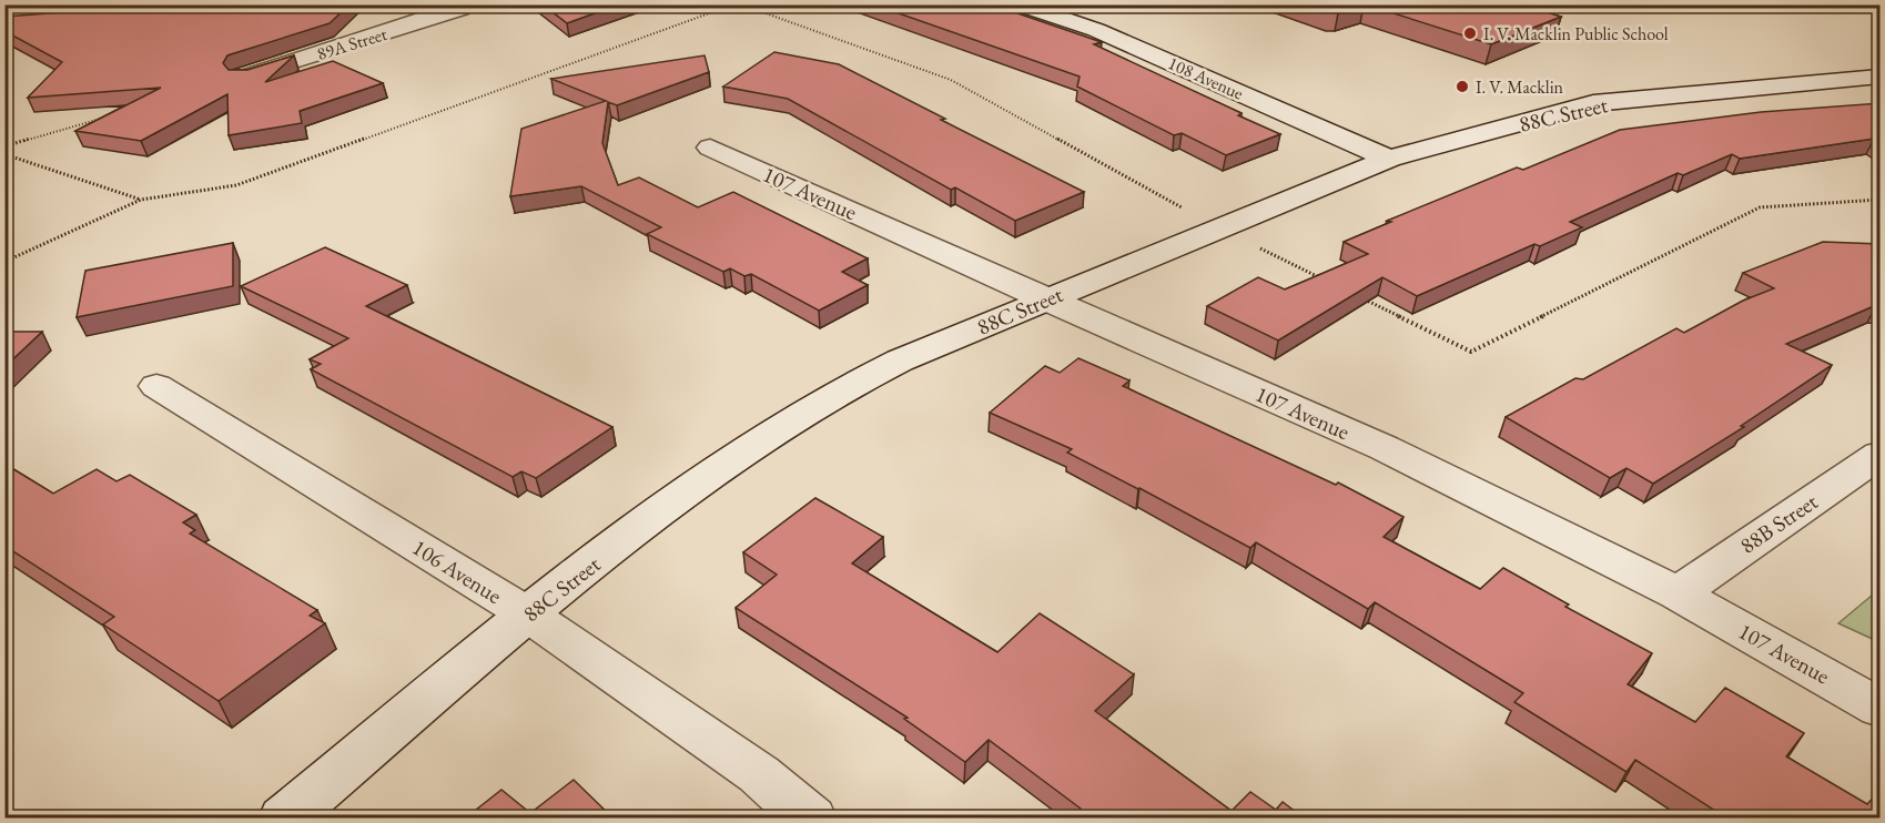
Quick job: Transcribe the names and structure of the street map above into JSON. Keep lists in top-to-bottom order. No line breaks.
{"streets":{"street":["89A Street","108 Avenue","88C Street","107 Avenue","88B Street","106 Avenue"]},"crossings":[["108 Avenue","88C Street"],["88C Street","107 Avenue"],["88C Street","106 Avenue"],["107 Avenue","88B Street"]],"places":["I. V. Macklin Public School","I. V. Macklin"]}
